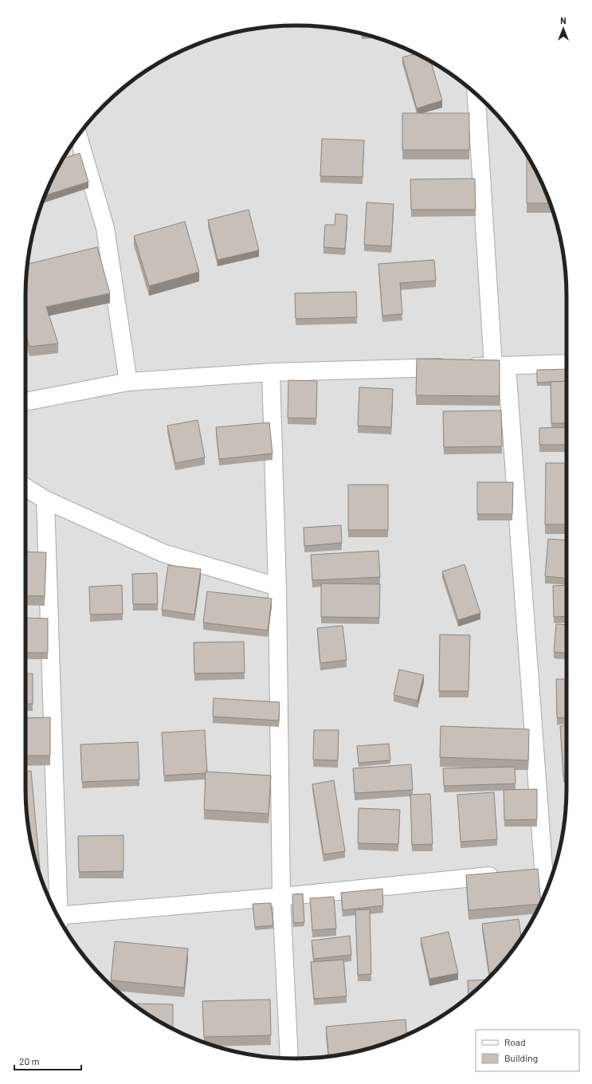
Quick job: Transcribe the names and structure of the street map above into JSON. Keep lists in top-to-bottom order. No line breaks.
{"legend":["Road","Building"],"scale_bar":"20 m","north":"top"}
